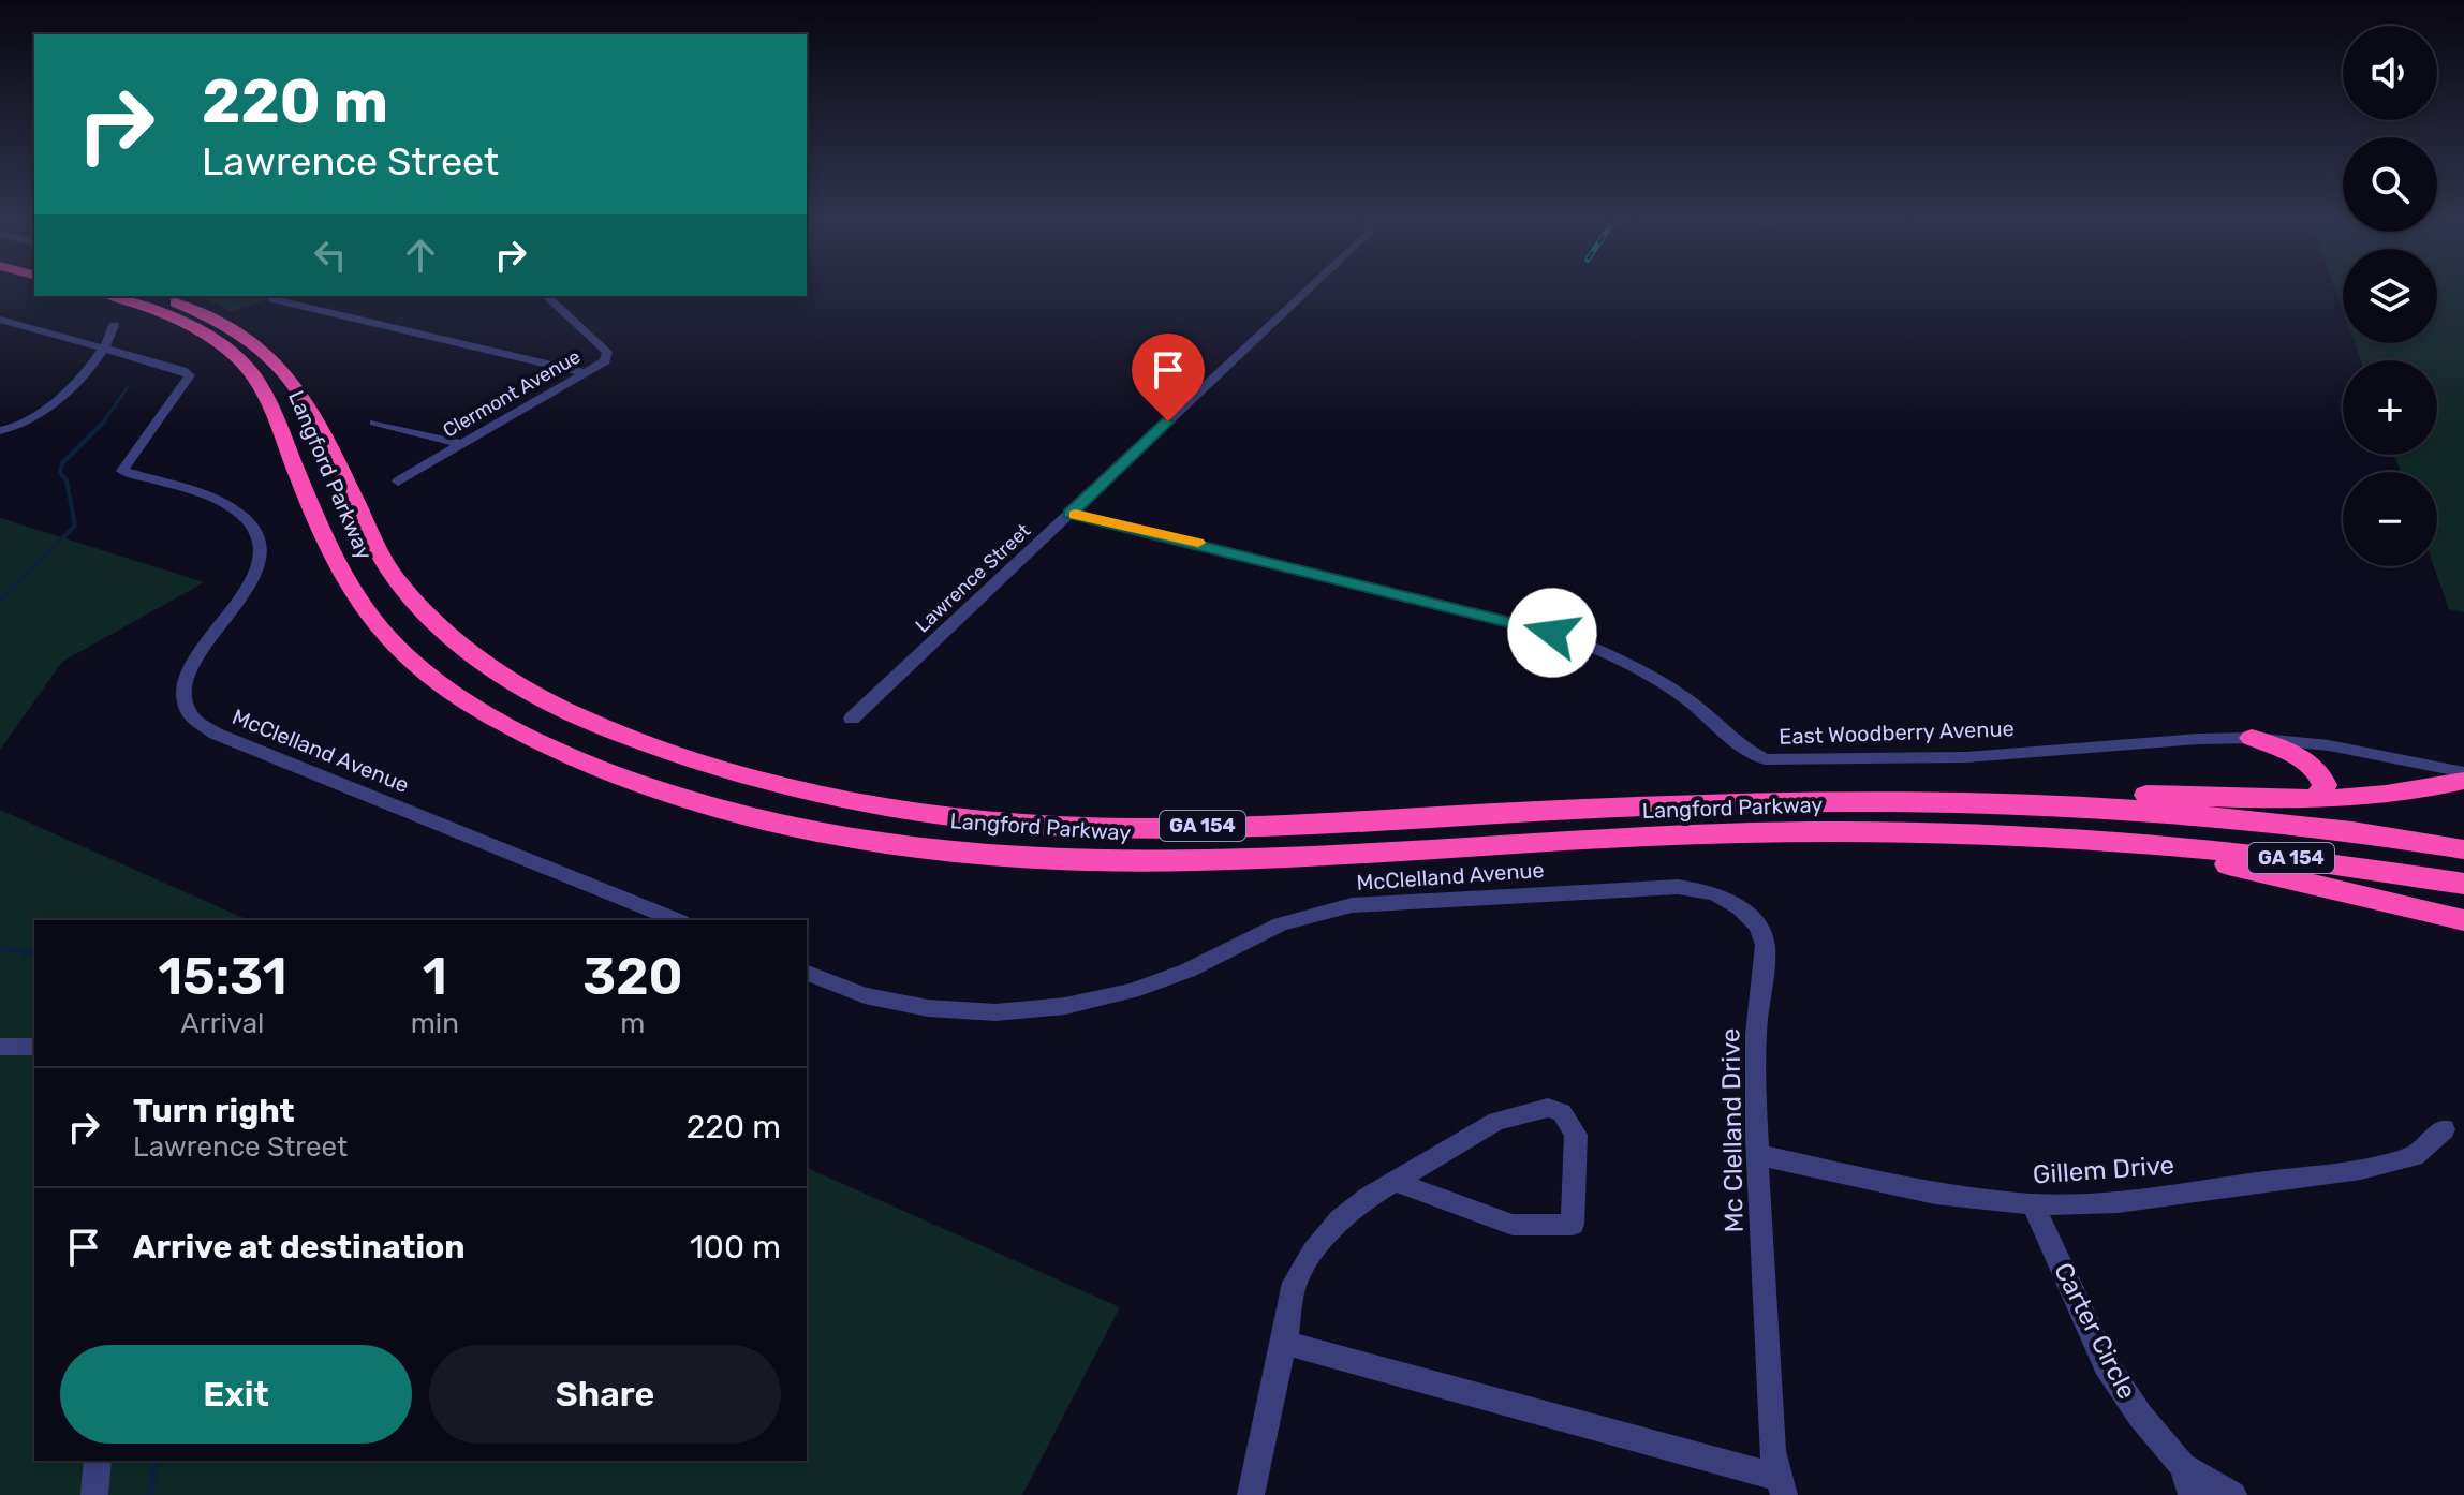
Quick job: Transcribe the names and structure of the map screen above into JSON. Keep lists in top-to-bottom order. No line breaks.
{"streets":{"highway":["Langford Parkway","GA 154"],"street":["Clermont Avenue","Lawrence Street","East Woodberry Avenue","McClelland Avenue","Mc Clelland Drive","Gillem Drive","Carter Circle"]},"crossings":[["Lawrence Street","East Woodberry Avenue"],["McClelland Avenue","Mc Clelland Drive"],["Mc Clelland Drive","Gillem Drive"],["Gillem Drive","Carter Circle"]],"page":{"map_buttons":["+","−"],"turn":["220 m","Lawrence Street"],"eta":["15:31","Arrival","1","min","320","m"],"list":[{"name":"Turn right","note":"Lawrence Street","value":"220 m"},{"name":"Arrive at destination","value":"100 m"}],"buttons":["Exit","Share"]}}
